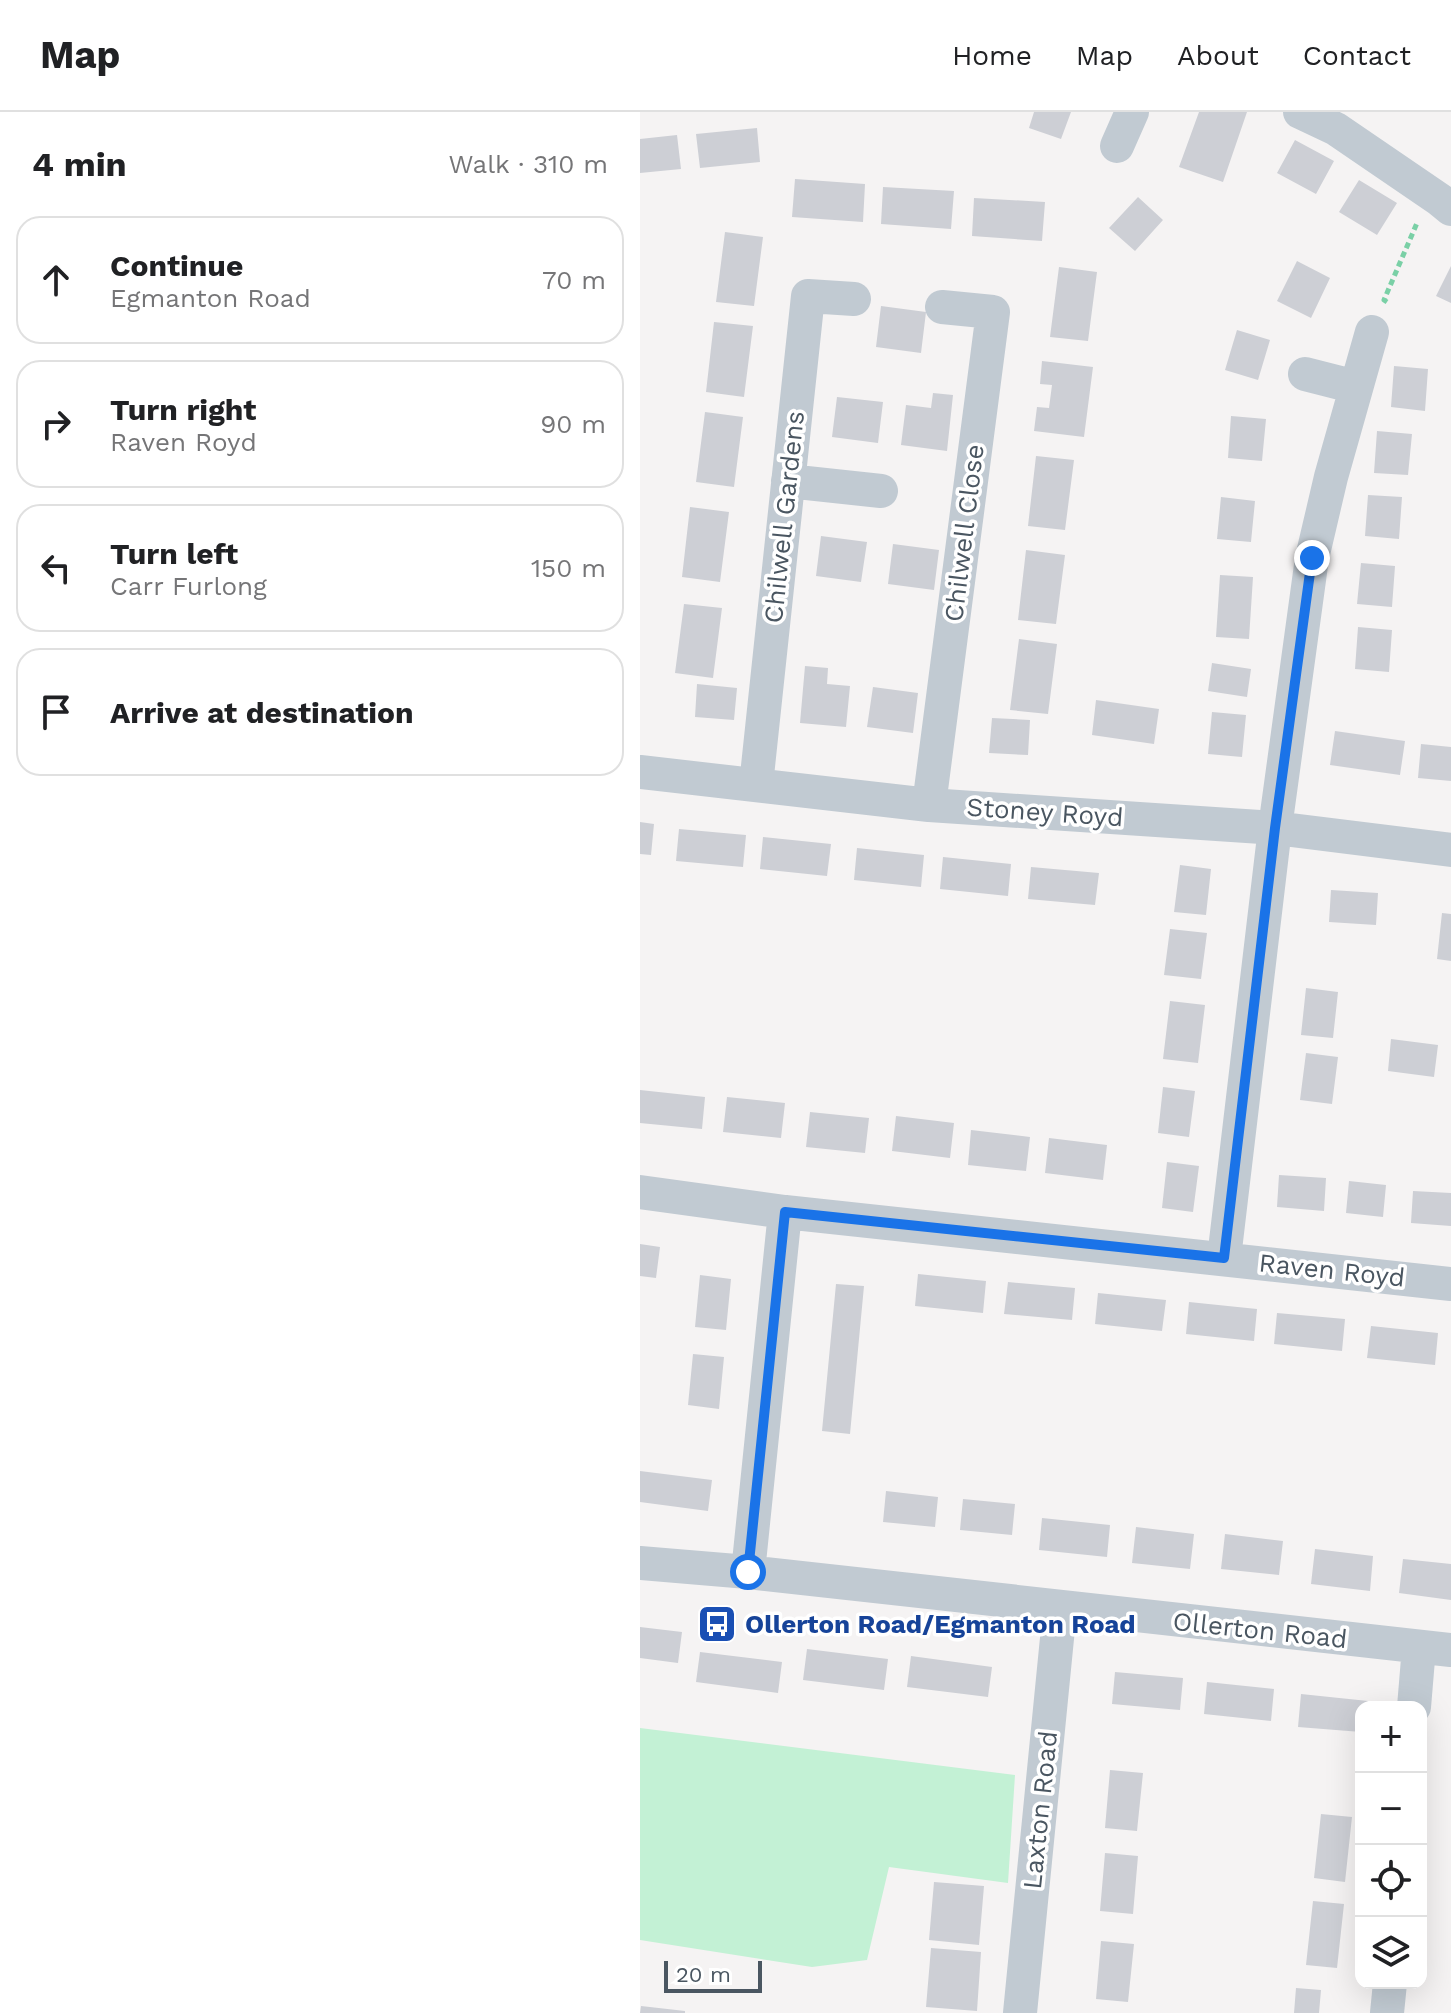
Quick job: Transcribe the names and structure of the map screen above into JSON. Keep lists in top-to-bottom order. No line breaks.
{"streets":{"street":["Chilwell Gardens","Chilwell Close","Stoney Royd","Raven Royd","Ollerton Road","Laxton Road"]},"crossings":[["Chilwell Gardens","Stoney Royd"],["Chilwell Close","Stoney Royd"],["Ollerton Road","Laxton Road"]],"places":{"bus stop":["Ollerton Road/Egmanton Road"]},"scale_bar":"20 m","page":{"header":"Map","nav":["Home","Map","About","Contact"],"heading":["4 min","Walk · 310 m"],"list":[["Continue","Egmanton Road","70 m"],["Turn right","Raven Royd","90 m"],["Turn left","Carr Furlong","150 m"],"Arrive at destination"],"map_buttons":["+","−"],"scale":"20 m"}}
